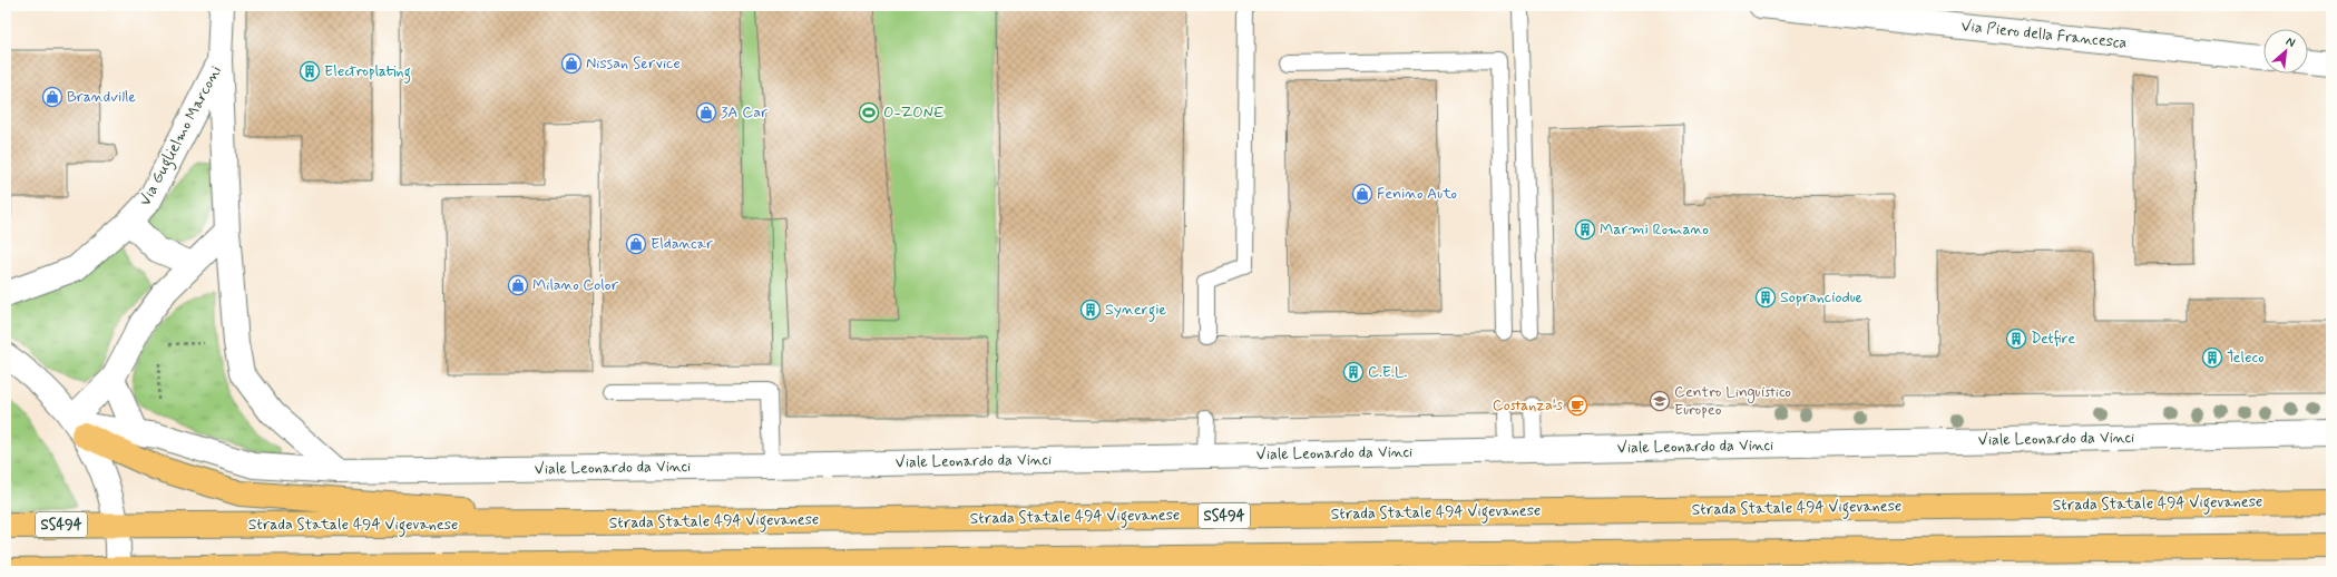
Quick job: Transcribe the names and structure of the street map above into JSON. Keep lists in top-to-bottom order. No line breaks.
{"streets":{"main road":["Strada Statale 494 Vigevanese","SS494"],"street":["Via Piero della Francesca","Via Guglielmo Marconi","Viale Leonardo da Vinci"]},"places":{"shop":["Nissan Service","Brandville","3A Car","Fenino Auto","Eldancar","Milano Color"],"building":["Electroplating","Marmi Romano","Sopranciodue","Synergie","Detfire","Teleco","C.E.L."],"sports":["O-ZONE"],"school or university":["Centro Linguistico Europeo"],"cafe":["Costanza's"]},"north":"top right"}
